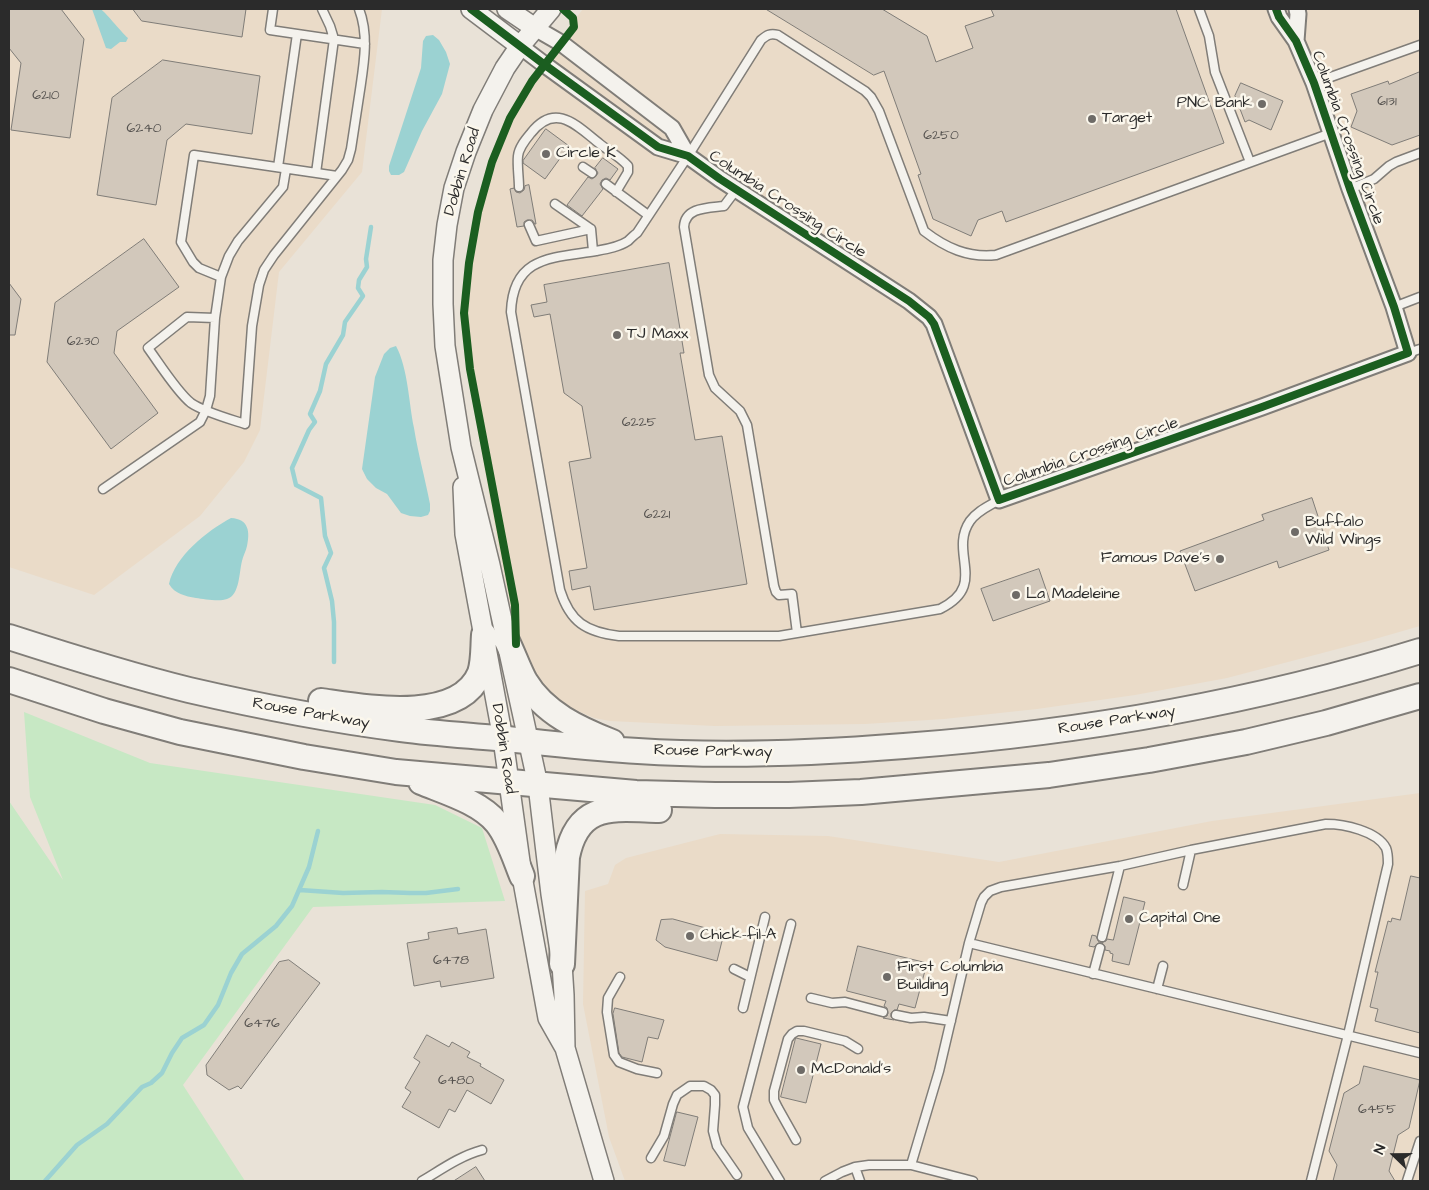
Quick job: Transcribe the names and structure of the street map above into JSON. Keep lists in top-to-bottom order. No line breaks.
{"streets":{"main road":["Rouse Parkway"],"street":["Columbia Crossing Circle","Dobbin Road"]},"crossings":[["Columbia Crossing Circle","Dobbin Road"],["Dobbin Road","Rouse Parkway"]],"places":["PNC Bank","Target","Circle K","TJ Maxx","Buffalo Wild Wings","Famous Dave's","La Madeleine","Capital One","Chick-fil-A","First Columbia Building","McDonald's"],"house_numbers":["6210","6131","6240","6250","6230","6225","6221","6478","6476","6480","6455"],"north":"left"}
